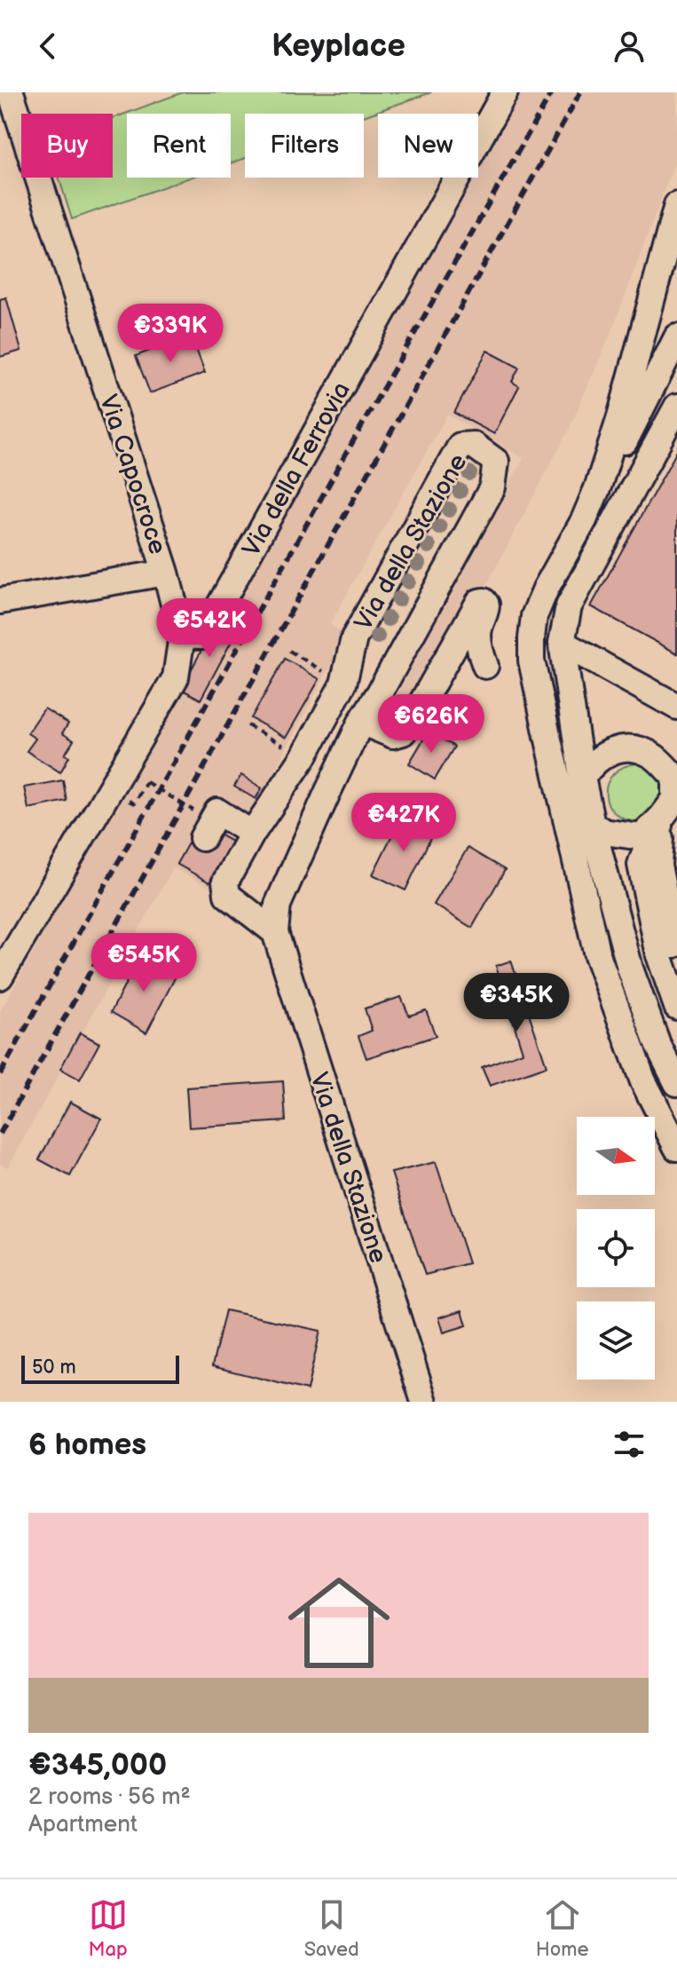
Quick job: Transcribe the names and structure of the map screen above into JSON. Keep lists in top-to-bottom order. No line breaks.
{"streets":{"street":["Via della Ferrovia","Via Capocroce","Via della Stazione"]},"crossings":[["Via della Ferrovia","Via Capocroce"]],"scale_bar":"50 m","north":"right","page":{"header":"Keyplace","chip":["Buy","Rent","Filters","New"],"price":["€339K","€542K","€626K","€427K","€545K","€345K"],"scale":"50 m","heading":"6 homes","list":[{"name":"€345,000","note":"2 rooms · 56 m² · Apartment"}],"tabs":["Map","Saved","Home"]}}
